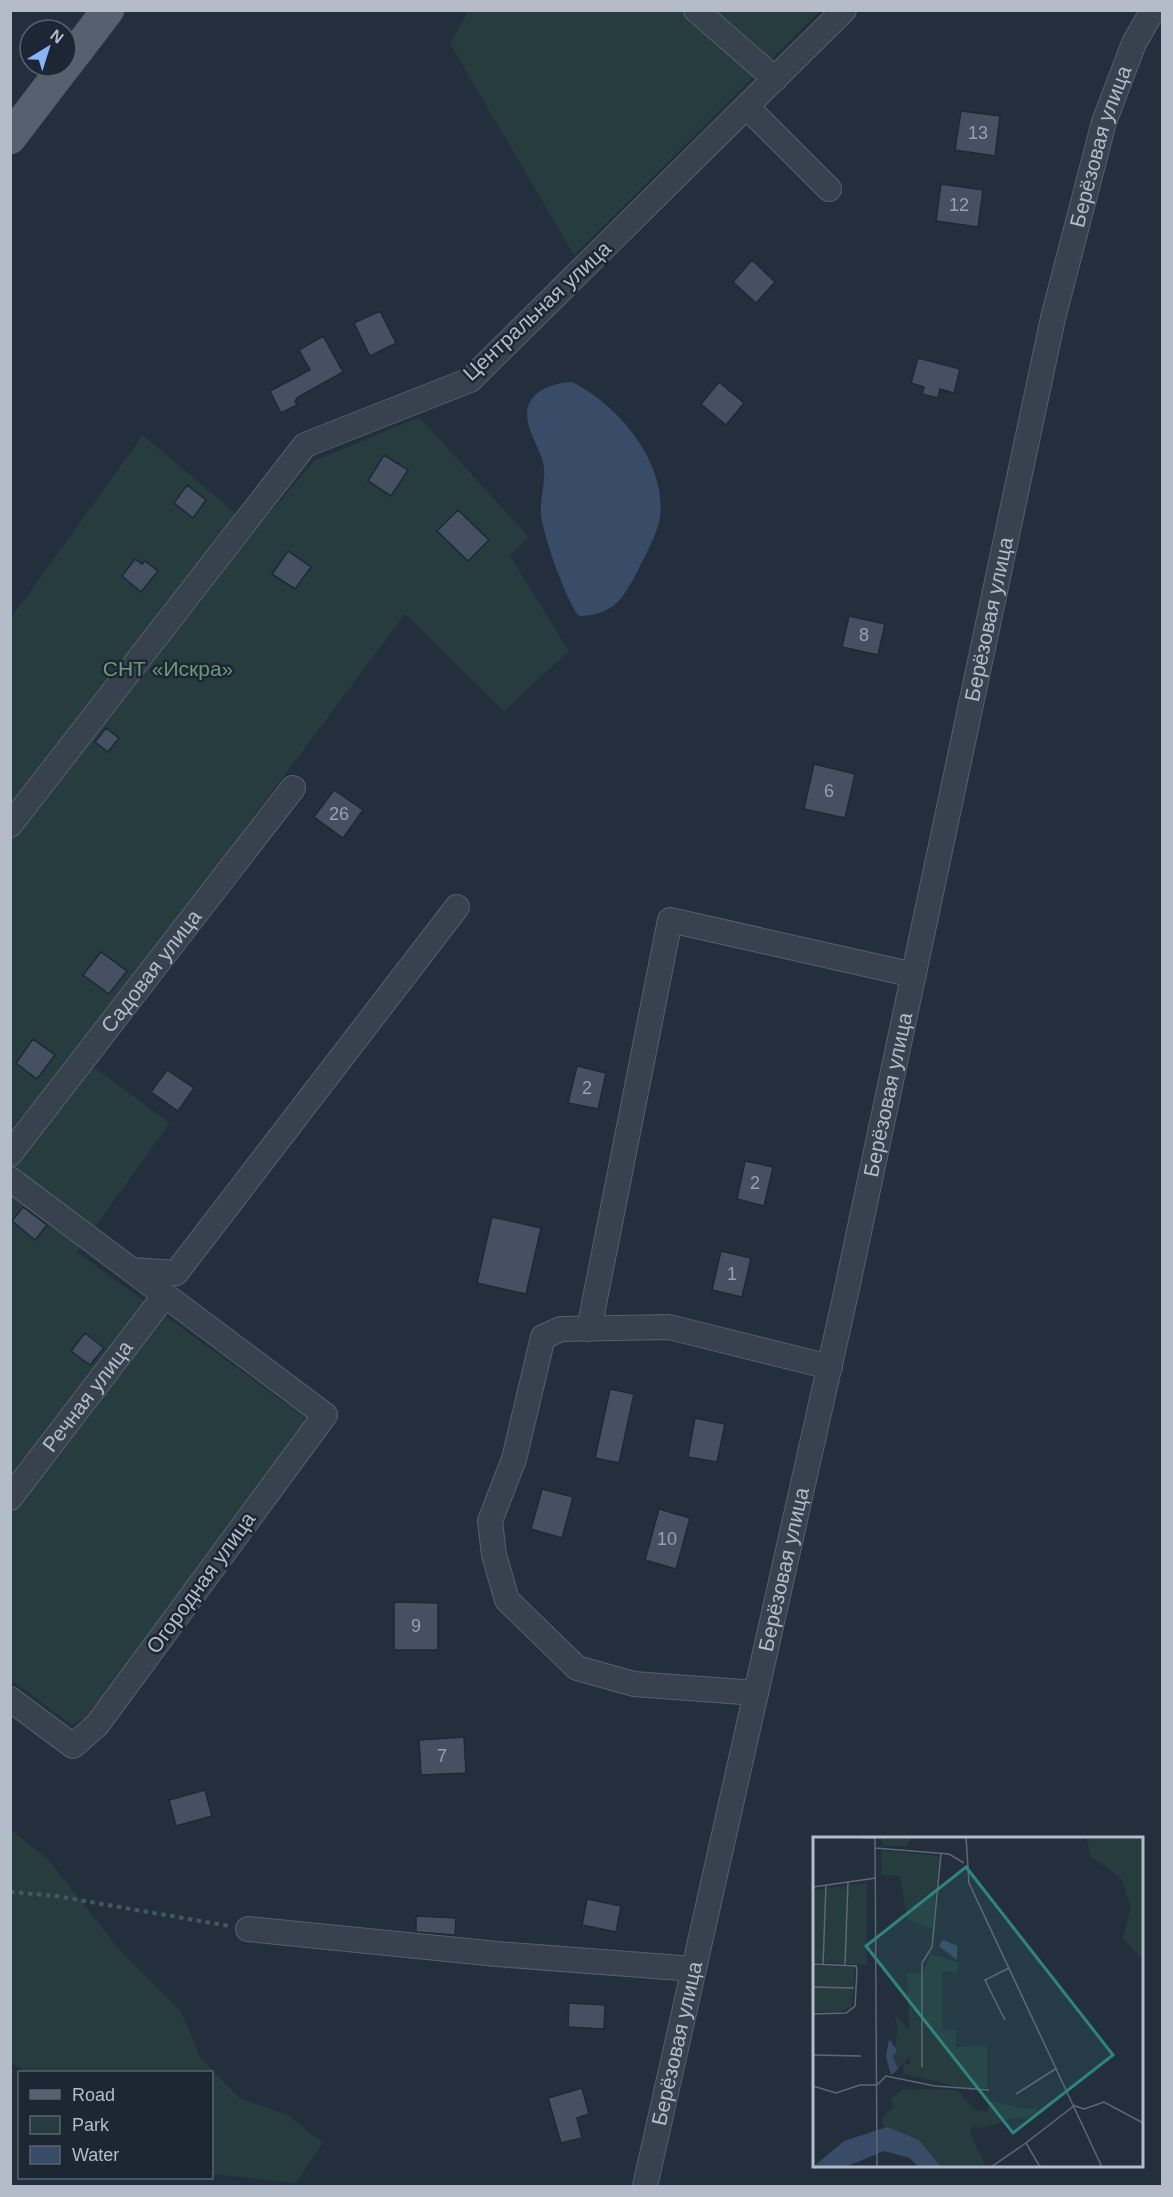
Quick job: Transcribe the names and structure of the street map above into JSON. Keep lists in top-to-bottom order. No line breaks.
{"streets":{"street":["Берёзовая улица","Центральная улица","Садовая улица","Речная улица","Огородная улица"]},"crossings":[["Речная улица","Огородная улица"]],"parks":["СНТ «Искра»"],"house_numbers":["13","12","8","6","26","2","2","1","10","9","7"],"legend":["Road","Park","Water"],"north":"top right"}
